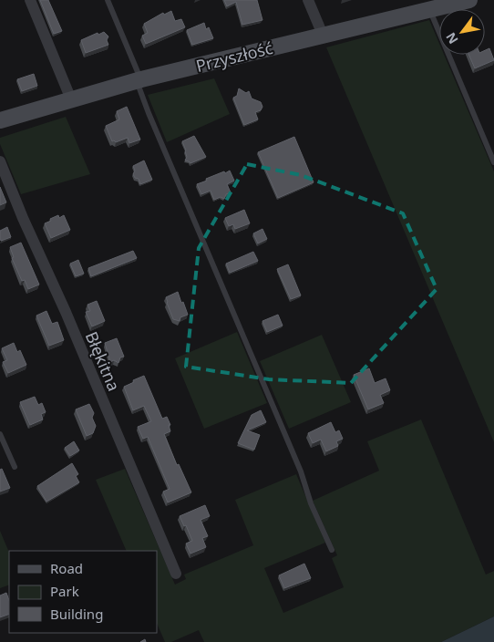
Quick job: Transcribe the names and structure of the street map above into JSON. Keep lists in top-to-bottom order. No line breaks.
{"streets":{"street":["Przyszłość","Błękitna"]},"legend":["Road","Park","Building"],"north":"bottom left"}
